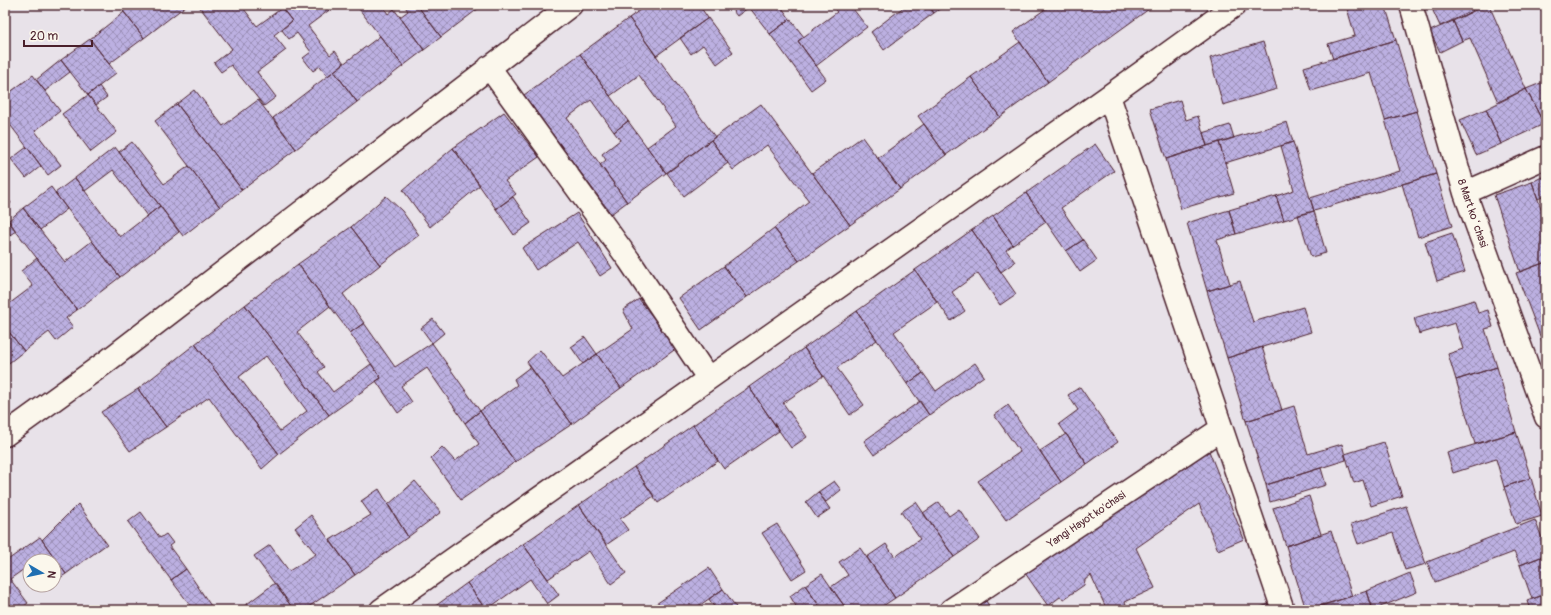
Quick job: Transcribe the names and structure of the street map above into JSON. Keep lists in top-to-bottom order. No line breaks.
{"streets":{"street":["8 Mart koʻchasi","Yangi Hayot ko'chasi"]},"scale_bar":"20 m","north":"right"}
